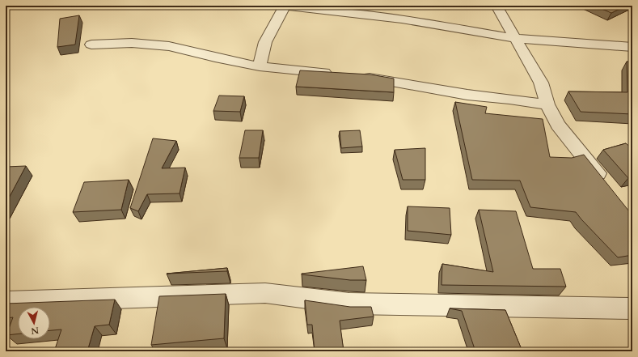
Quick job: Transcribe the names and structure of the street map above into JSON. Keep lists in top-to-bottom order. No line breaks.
{"north":"bottom"}
